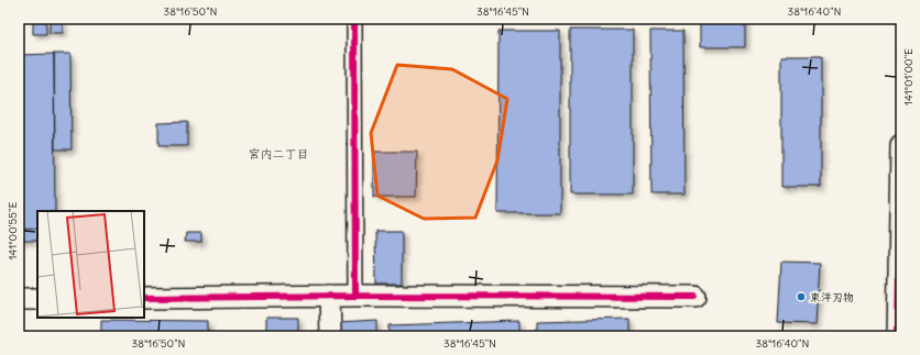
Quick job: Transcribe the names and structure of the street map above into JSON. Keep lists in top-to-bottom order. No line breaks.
{"districts":["宮内二丁目"],"places":["東洋刃物"],"coordinates":["38°16'50\"N","38°16'45\"N","38°16'40\"N","141°01'00\"E","141°00'55\"E"]}
